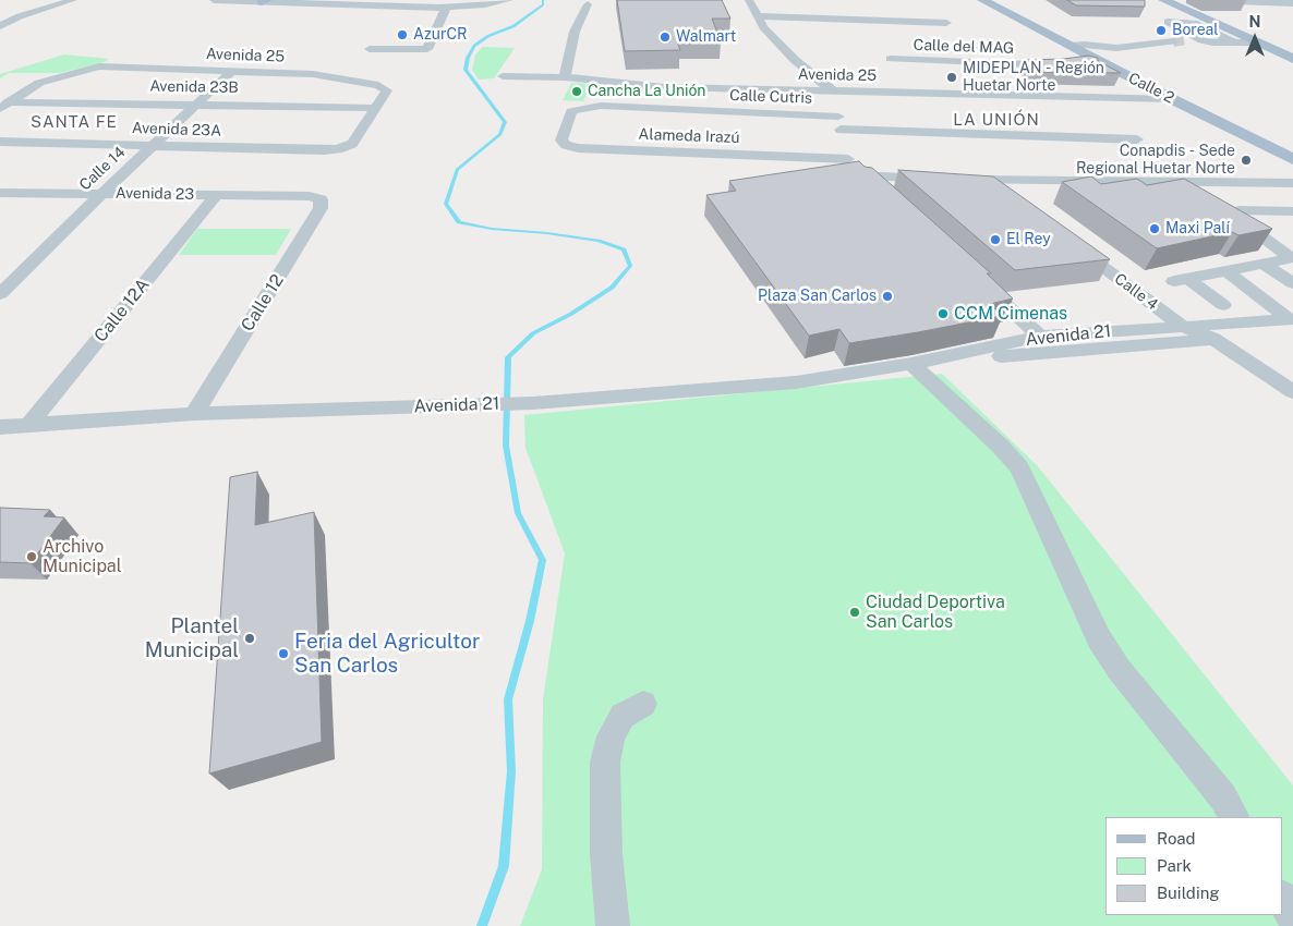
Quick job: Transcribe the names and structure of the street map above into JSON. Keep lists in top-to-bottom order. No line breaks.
{"streets":{"main road":["Calle 2"],"street":["Calle del MAG","Avenida 25","Avenida 23B","Calle Cutris","Avenida 23A","Alameda Irazú","Calle 14","Avenida 23","Calle 4","Calle 12","Calle 12A","Avenida 21"]},"crossings":[["Calle del MAG","Calle 2"],["Avenida 25","Avenida 23B"],["Avenida 25","Calle 2"],["Avenida 25","Avenida 23A"],["Avenida 25","Calle 14"],["Avenida 23B","Avenida 23A"],["Avenida 23B","Calle 14"],["Calle Cutris","Alameda Irazú"],["Avenida 23A","Calle 14"],["Calle 14","Avenida 23"],["Avenida 23","Calle 12"],["Avenida 23","Calle 12A"],["Calle 4","Avenida 21"],["Calle 12","Avenida 21"],["Calle 12A","Avenida 21"]],"districts":["LA UNIÓN","SANTA FE"],"places":["Boreal","AzurCR","Walmart","MIDEPLAN - Región Huetar Norte","Cancha La Unión","Conapdis - Sede Regional Huetar Norte","Maxi Palí","El Rey","Plaza San Carlos","CCM Cimenas","Archivo Municipal","Ciudad Deportiva San Carlos","Plantel Municipal","Feria del Agricultor San Carlos"],"legend":["Road","Park","Building"],"north":"top"}
